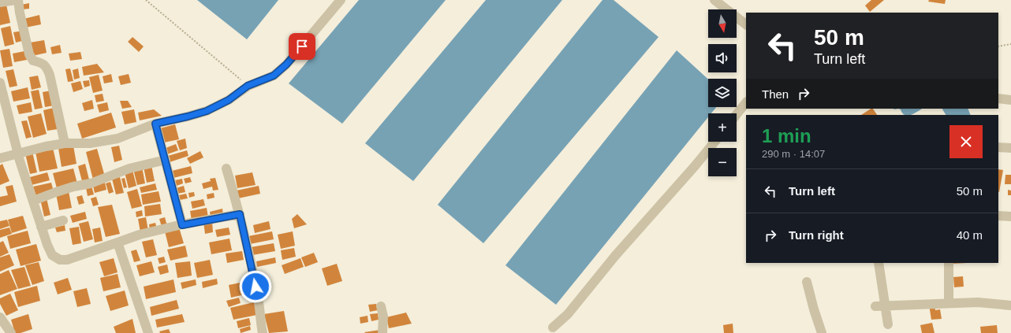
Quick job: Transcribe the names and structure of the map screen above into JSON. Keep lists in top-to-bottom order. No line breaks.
{"north":"bottom","page":{"map_buttons":["+","−"],"turn":["50 m","Turn left"],"then":"Then","heading":["1 min","290 m · 14:07"],"list":[{"name":"Turn left","value":"50 m"},{"name":"Turn right","value":"40 m"}]}}
